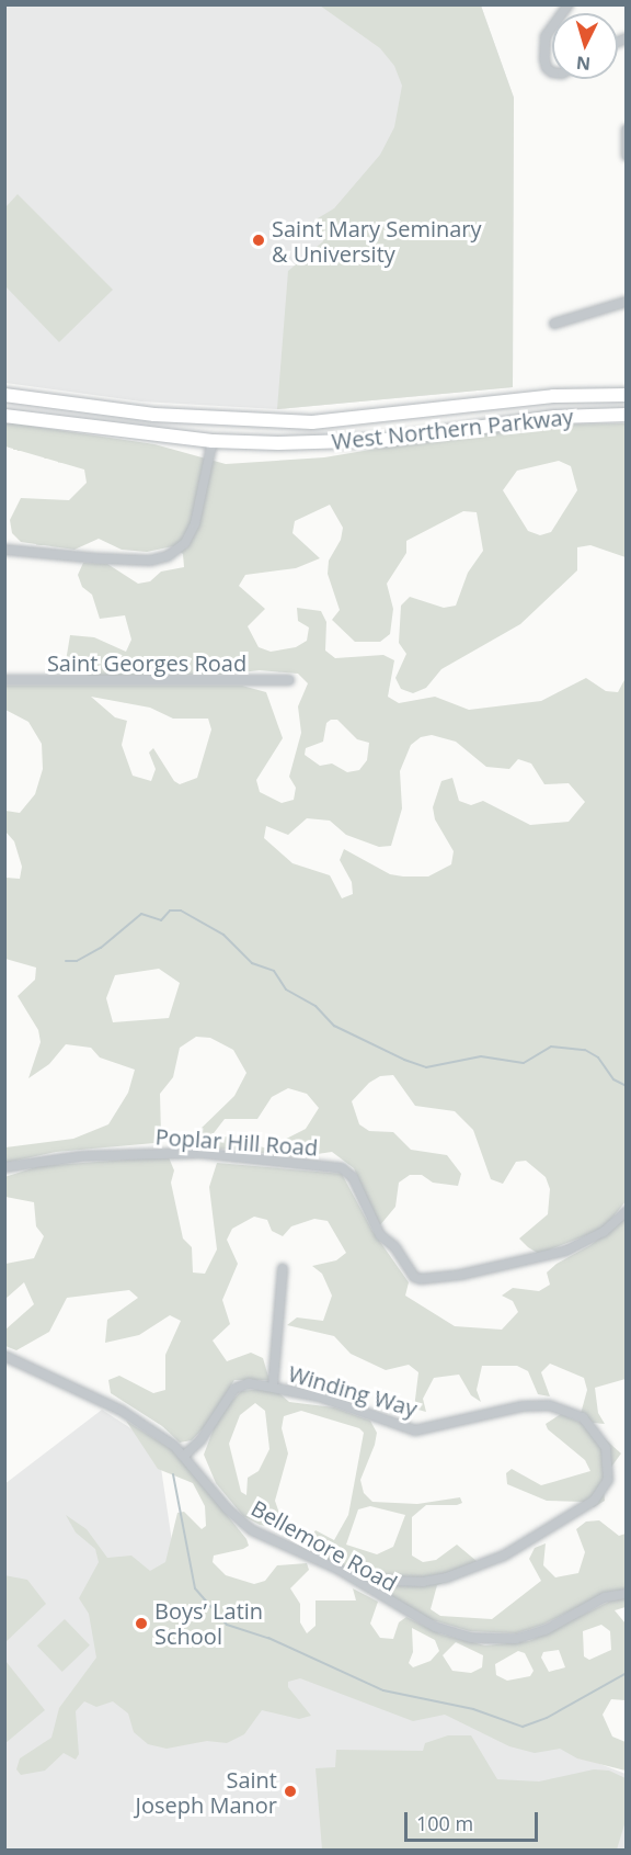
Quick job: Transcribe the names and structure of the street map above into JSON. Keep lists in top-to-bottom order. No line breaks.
{"streets":{"main road":["West Northern Parkway"],"street":["Saint Georges Road","Poplar Hill Road","Winding Way","Bellemore Road"]},"crossings":[["Winding Way","Bellemore Road"]],"places":["Saint Mary Seminary & University","Boys’ Latin School","Saint Joseph Manor"],"scale_bar":"100 m","north":"bottom"}
